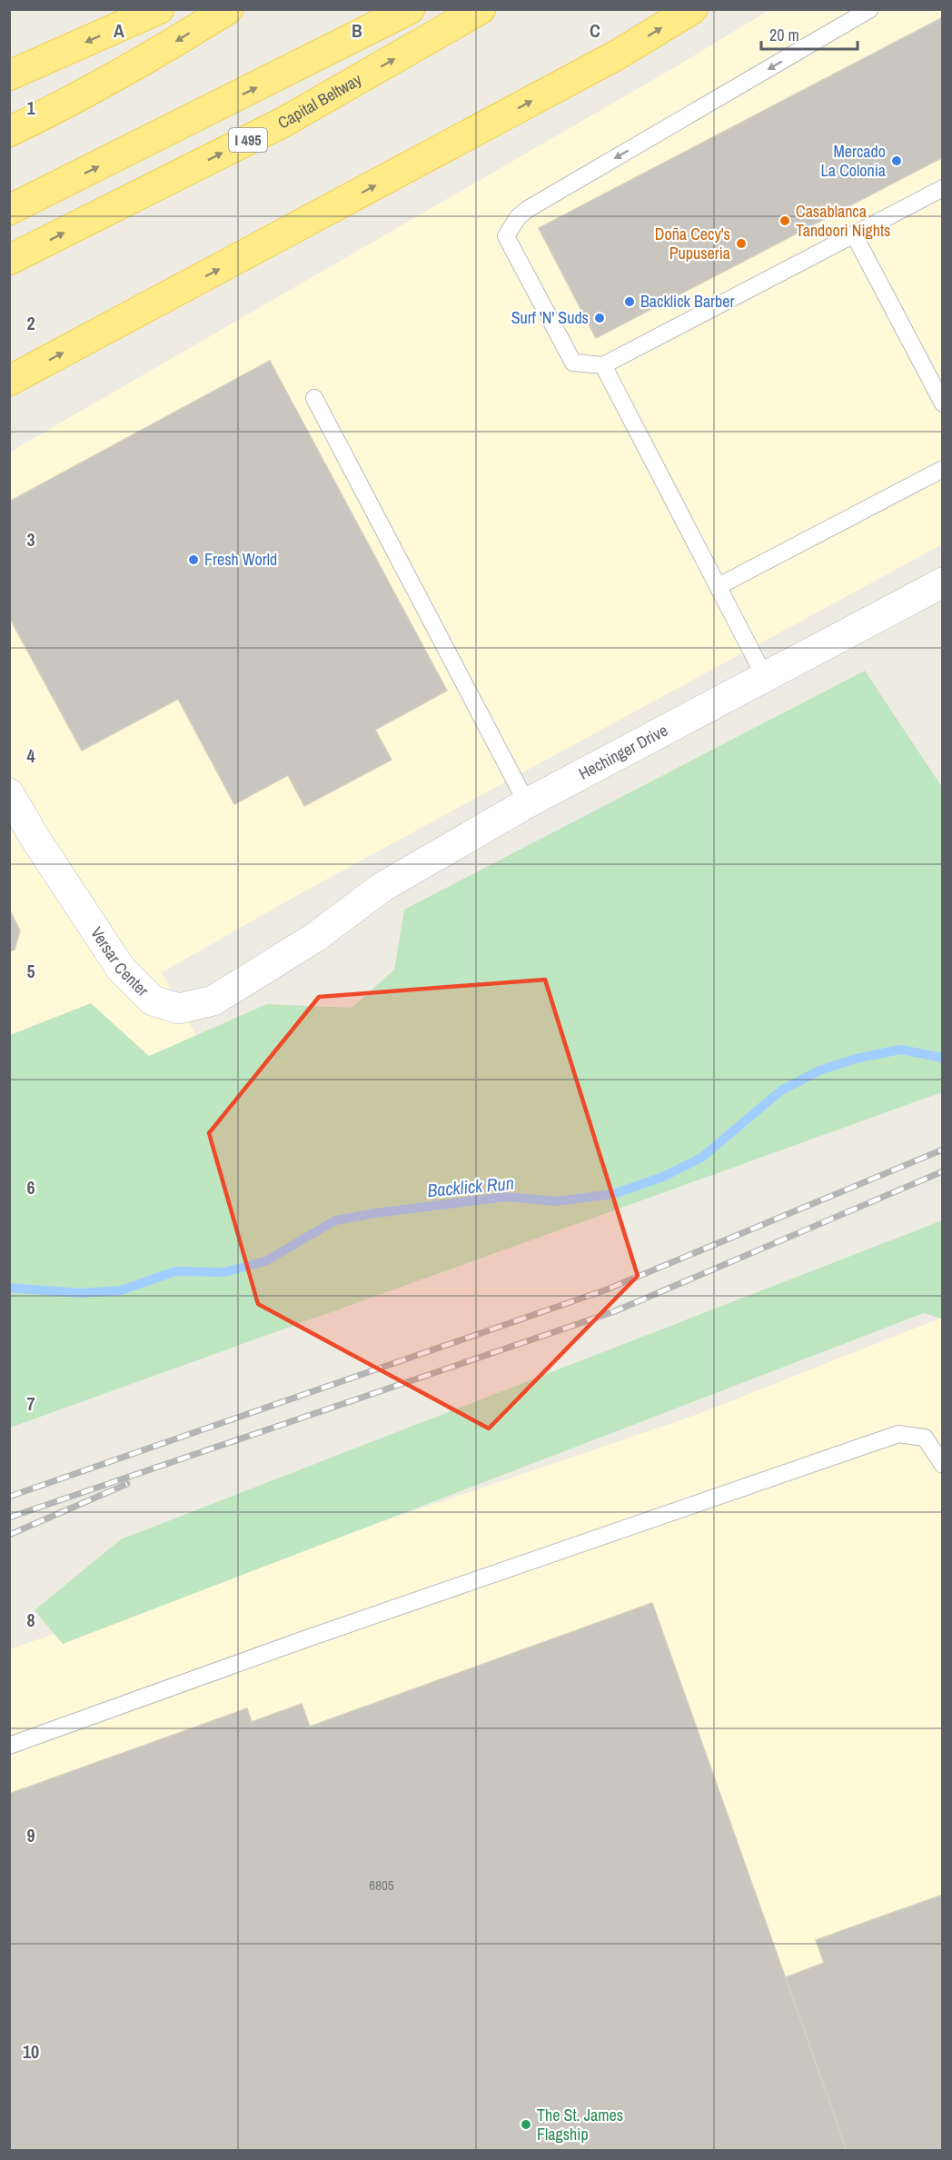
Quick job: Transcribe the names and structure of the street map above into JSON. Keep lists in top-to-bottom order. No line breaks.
{"streets":{"highway":["Capital Beltway","I 495"],"street":["Hechinger Drive","Versar Center"]},"crossings":[["Hechinger Drive","Versar Center"]],"water":["Backlick Run"],"places":["Mercado La Colonia","Casablanca Tandoori Nights","Doña Cecy's Pupuseria","Backlick Barber","Surf 'N' Suds","Fresh World","The St. James Flagship"],"house_numbers":["6805"],"scale_bar":"20 m","grid":{"columns":["A","B","C"],"rows":["1","2","3","4","5","6","7","8","9","10"]}}
